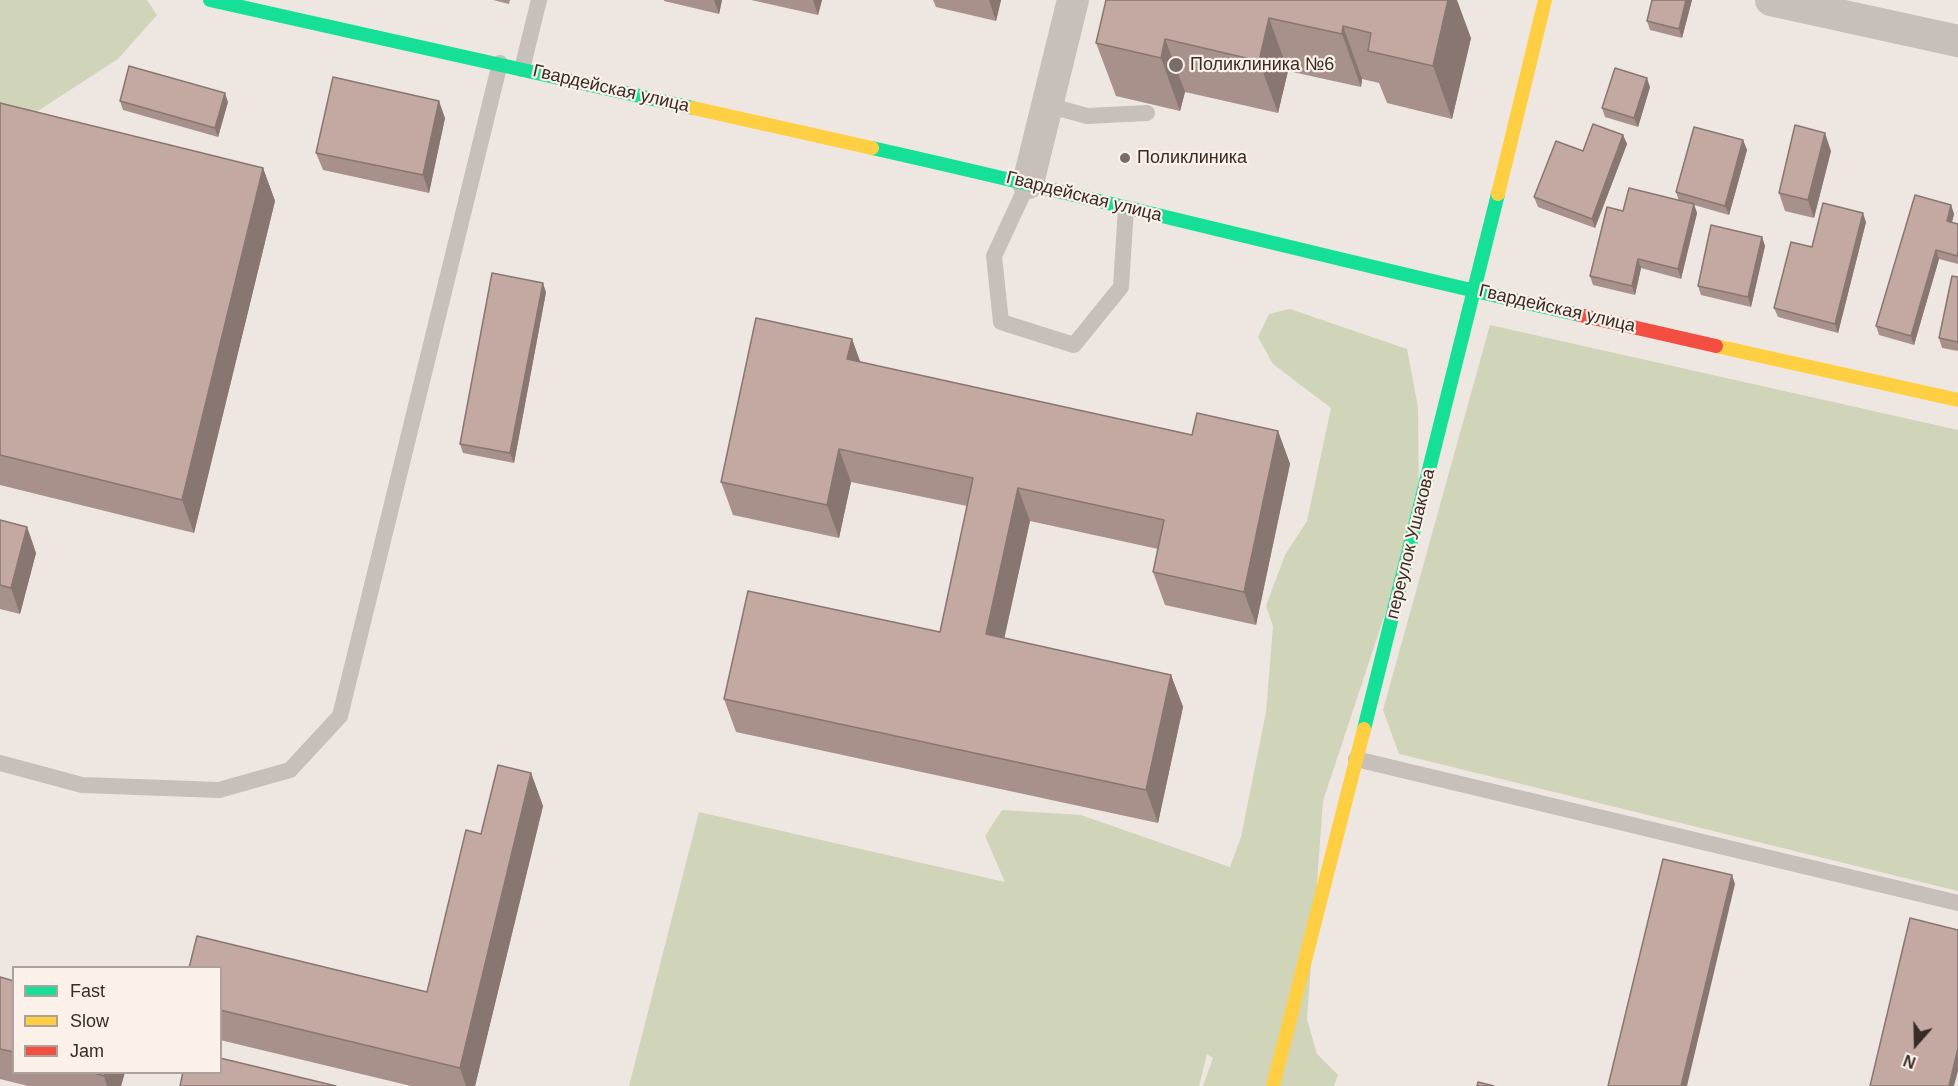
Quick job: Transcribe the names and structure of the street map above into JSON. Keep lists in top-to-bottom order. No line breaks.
{"streets":{"street":["Гвардейская улица","переулок Ушакова"]},"crossings":[["Гвардейская улица","переулок Ушакова"]],"places":["Поликлиника №6","Поликлиника"],"legend":["Fast","Slow","Jam"],"north":"bottom"}
